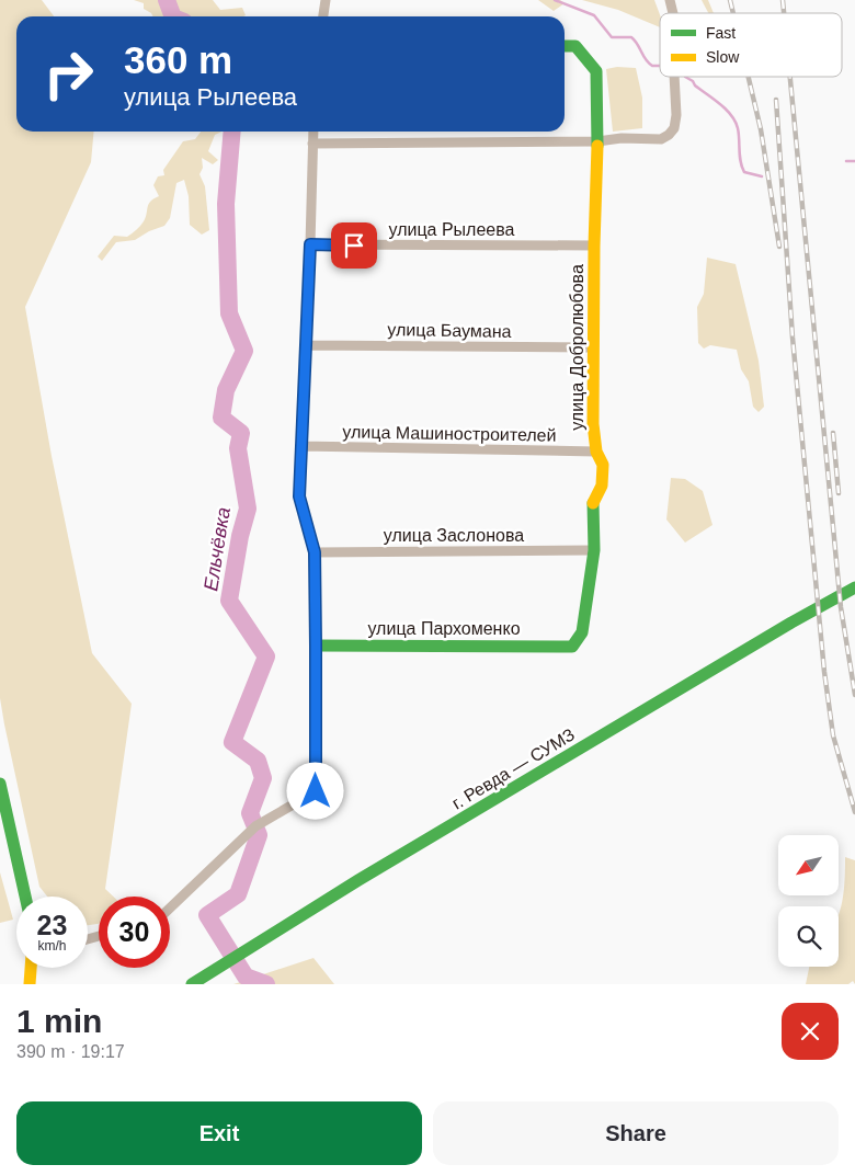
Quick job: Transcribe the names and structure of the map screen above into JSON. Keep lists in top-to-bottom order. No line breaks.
{"streets":{"main road":["улица Добролюбова","улица Пархоменко","г. Ревда — СУМЗ"],"street":["улица Рылеева","улица Баумана","улица Машиностроителей","улица Заслонова"]},"crossings":[["улица Рылеева","улица Добролюбова"],["улица Баумана","улица Добролюбова"],["улица Добролюбова","улица Машиностроителей"],["улица Добролюбова","улица Заслонова"],["улица Добролюбова","улица Пархоменко"]],"water":["Ельчёвка"],"legend":["Fast","Slow"],"north":"bottom left","page":{"turn":["360 m","улица Рылеева"],"speed":"23 km/h","limit":"30","heading":["1 min","390 m · 19:17"],"buttons":["Exit","Share"]}}
